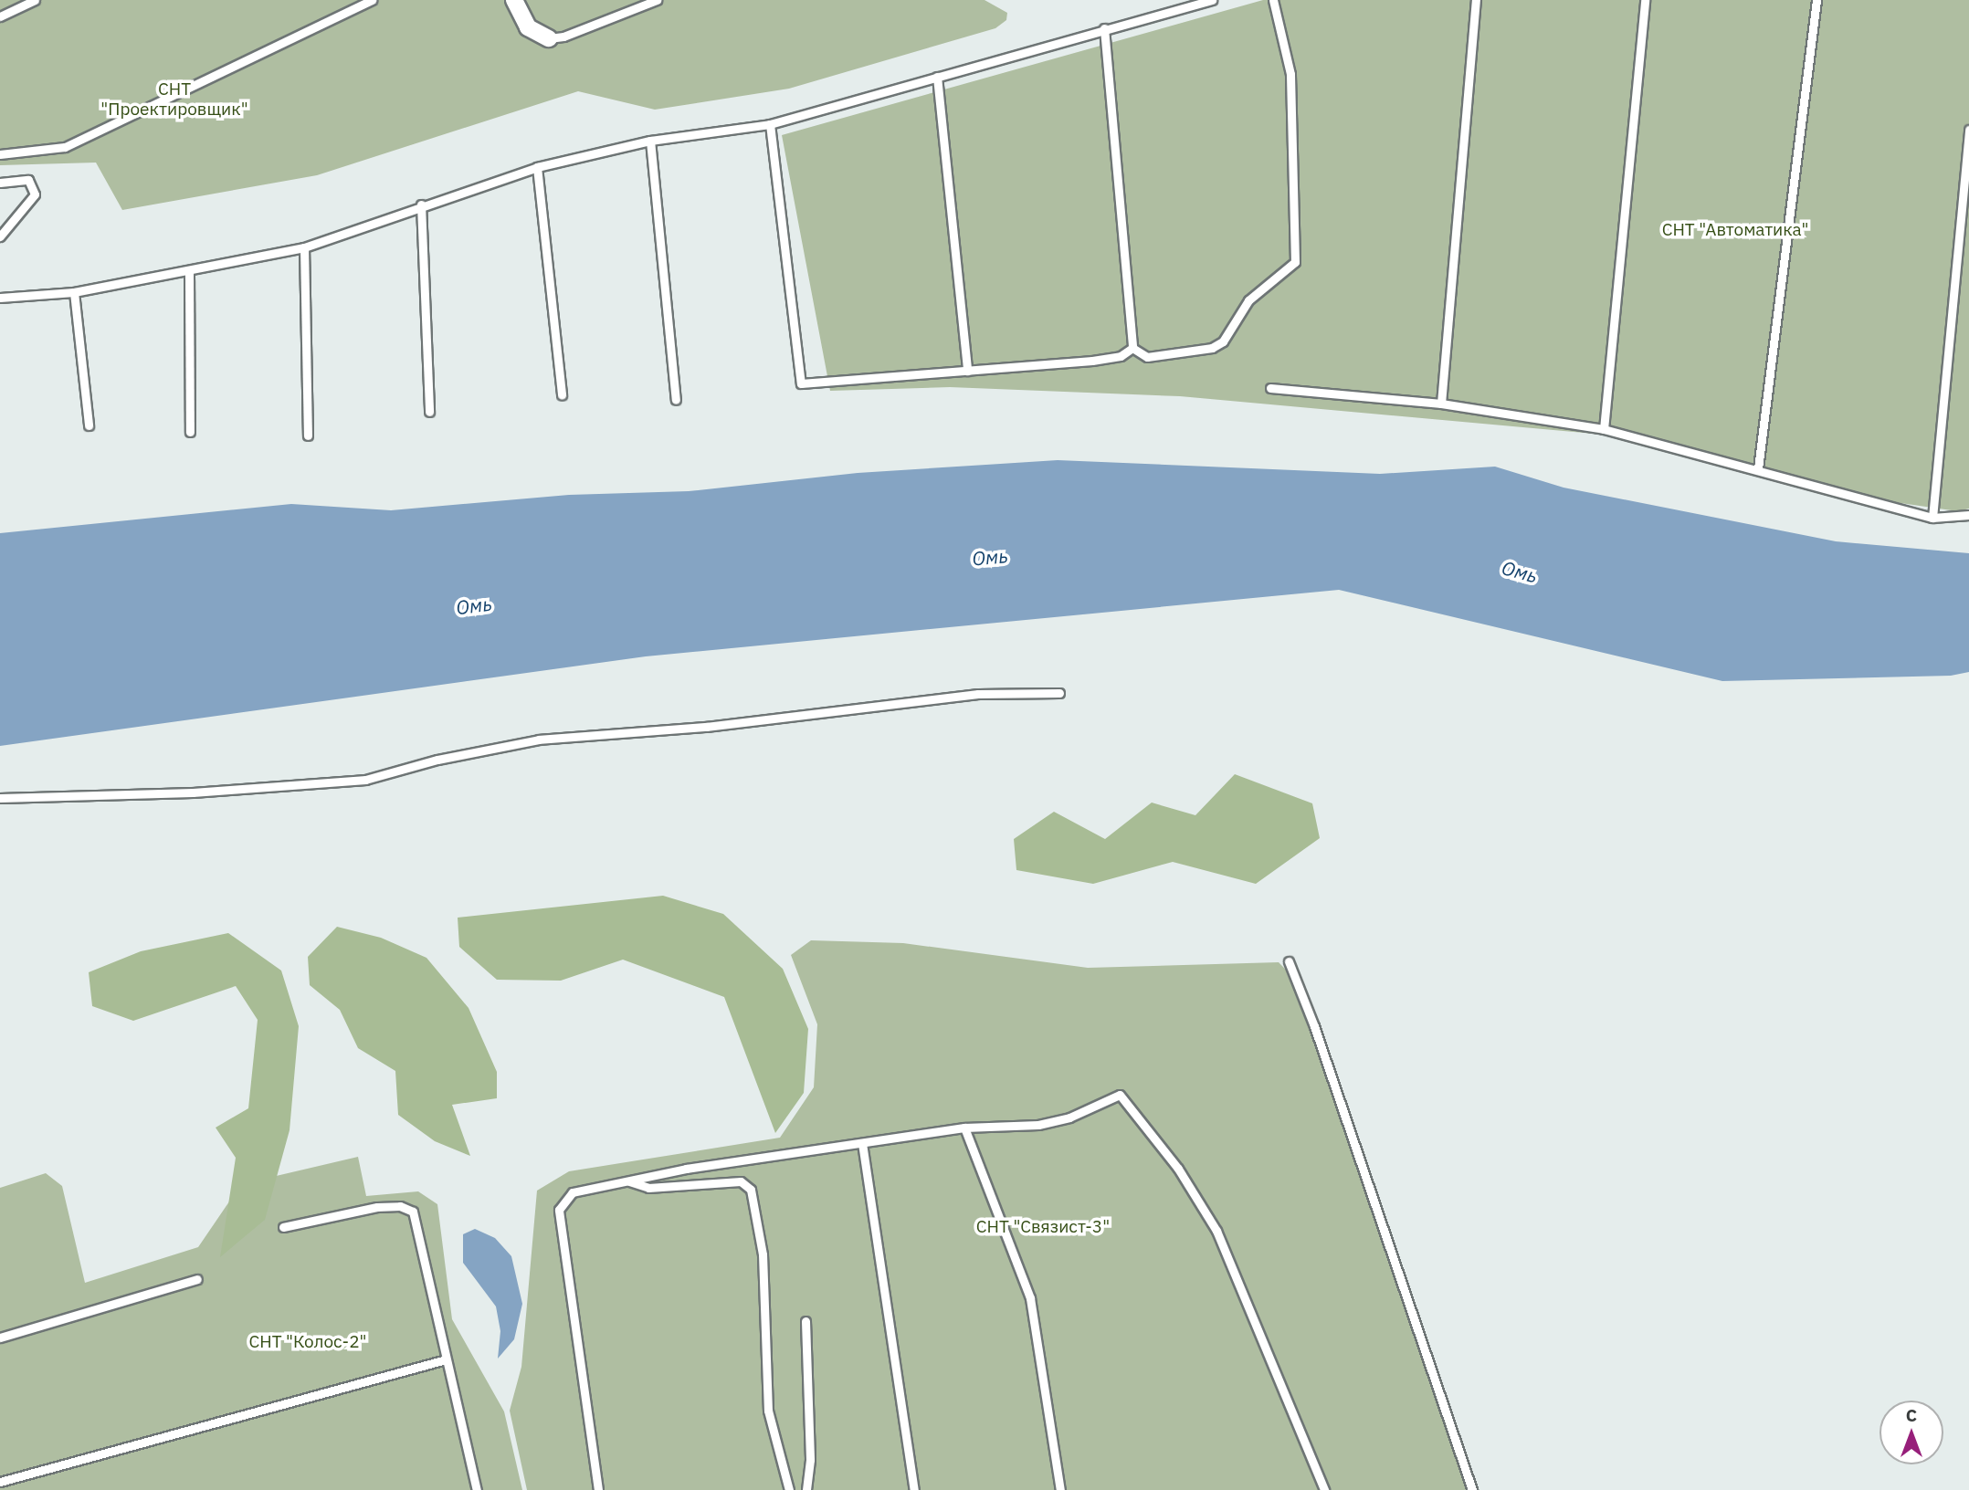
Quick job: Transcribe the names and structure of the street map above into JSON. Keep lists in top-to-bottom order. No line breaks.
{"water":["Омь"],"parks":["СНТ \"Проектировщик\"","СНТ \"Автоматика\"","СНТ \"Связист-3\"","СНТ \"Колос-2\""],"north":"top"}
